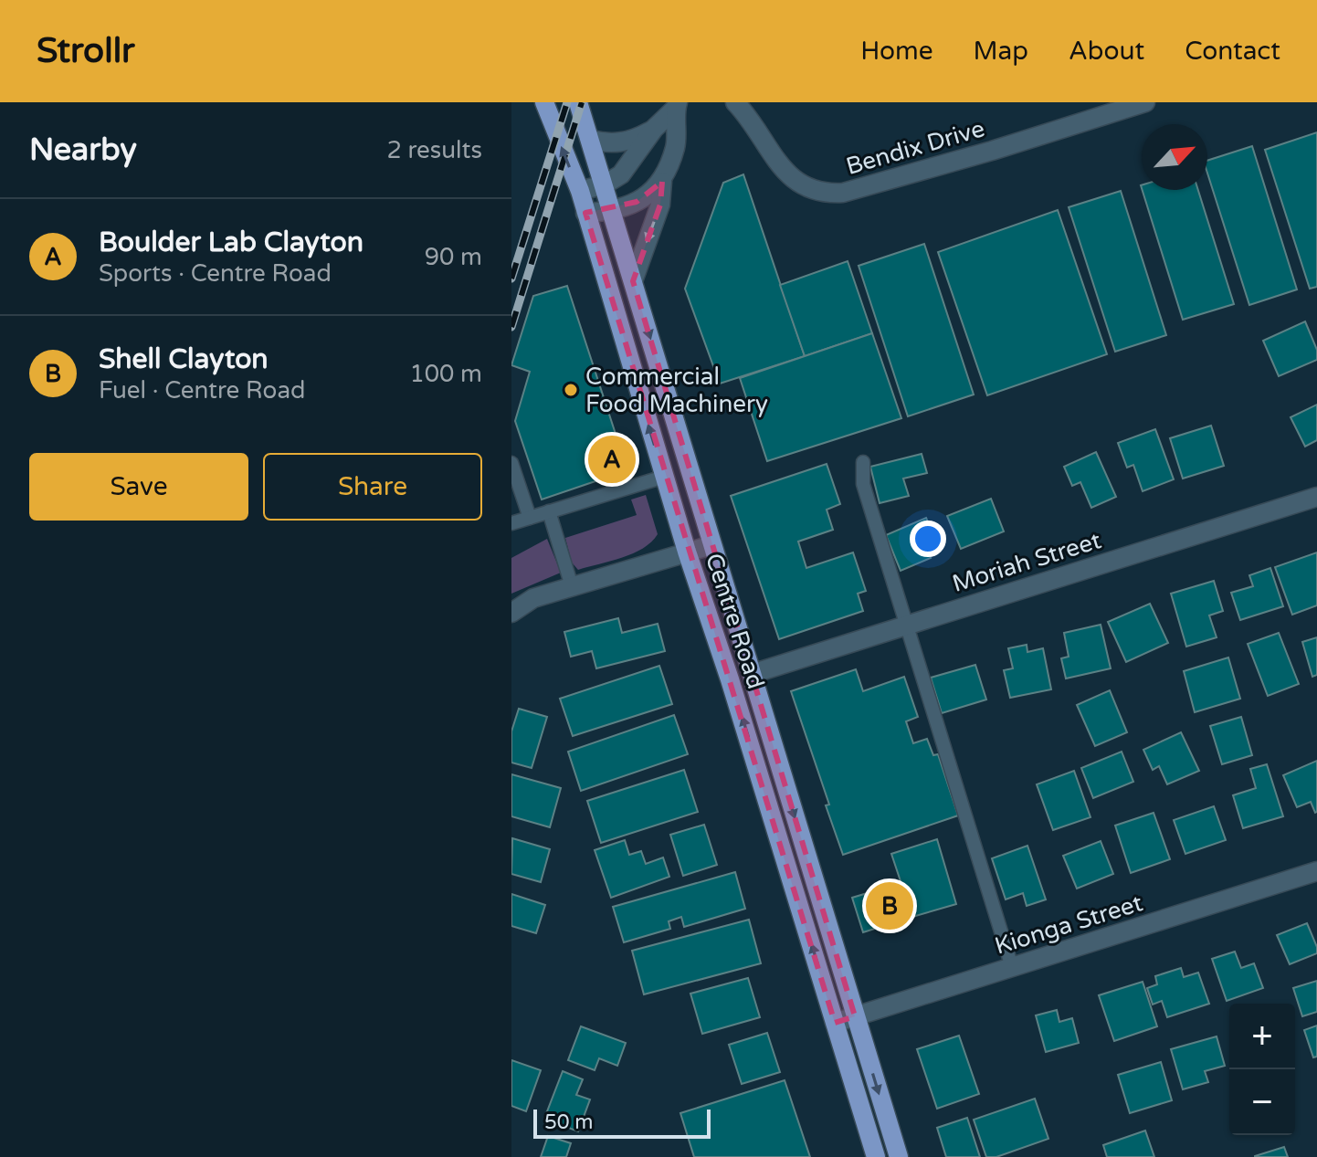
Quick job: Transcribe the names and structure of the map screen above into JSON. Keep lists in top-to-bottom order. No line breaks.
{"streets":{"main road":["Centre Road"],"street":["Bendix Drive","Moriah Street","Kionga Street"]},"crossings":[["Moriah Street","Centre Road"],["Centre Road","Kionga Street"]],"places":["Commercial Food Machinery"],"scale_bar":"50 m","north":"top right","page":{"header":"Strollr","nav":["Home","Map","About","Contact"],"heading":["Nearby","2 results"],"list":[{"mark":"A","name":"Boulder Lab Clayton","note":"Sports · Centre Road","value":"90 m"},{"mark":"B","name":"Shell Clayton","note":"Fuel · Centre Road","value":"100 m"}],"buttons":["Save","Share"],"pins":["A","B"],"map_buttons":["+","−"],"scale":"50 m"}}
